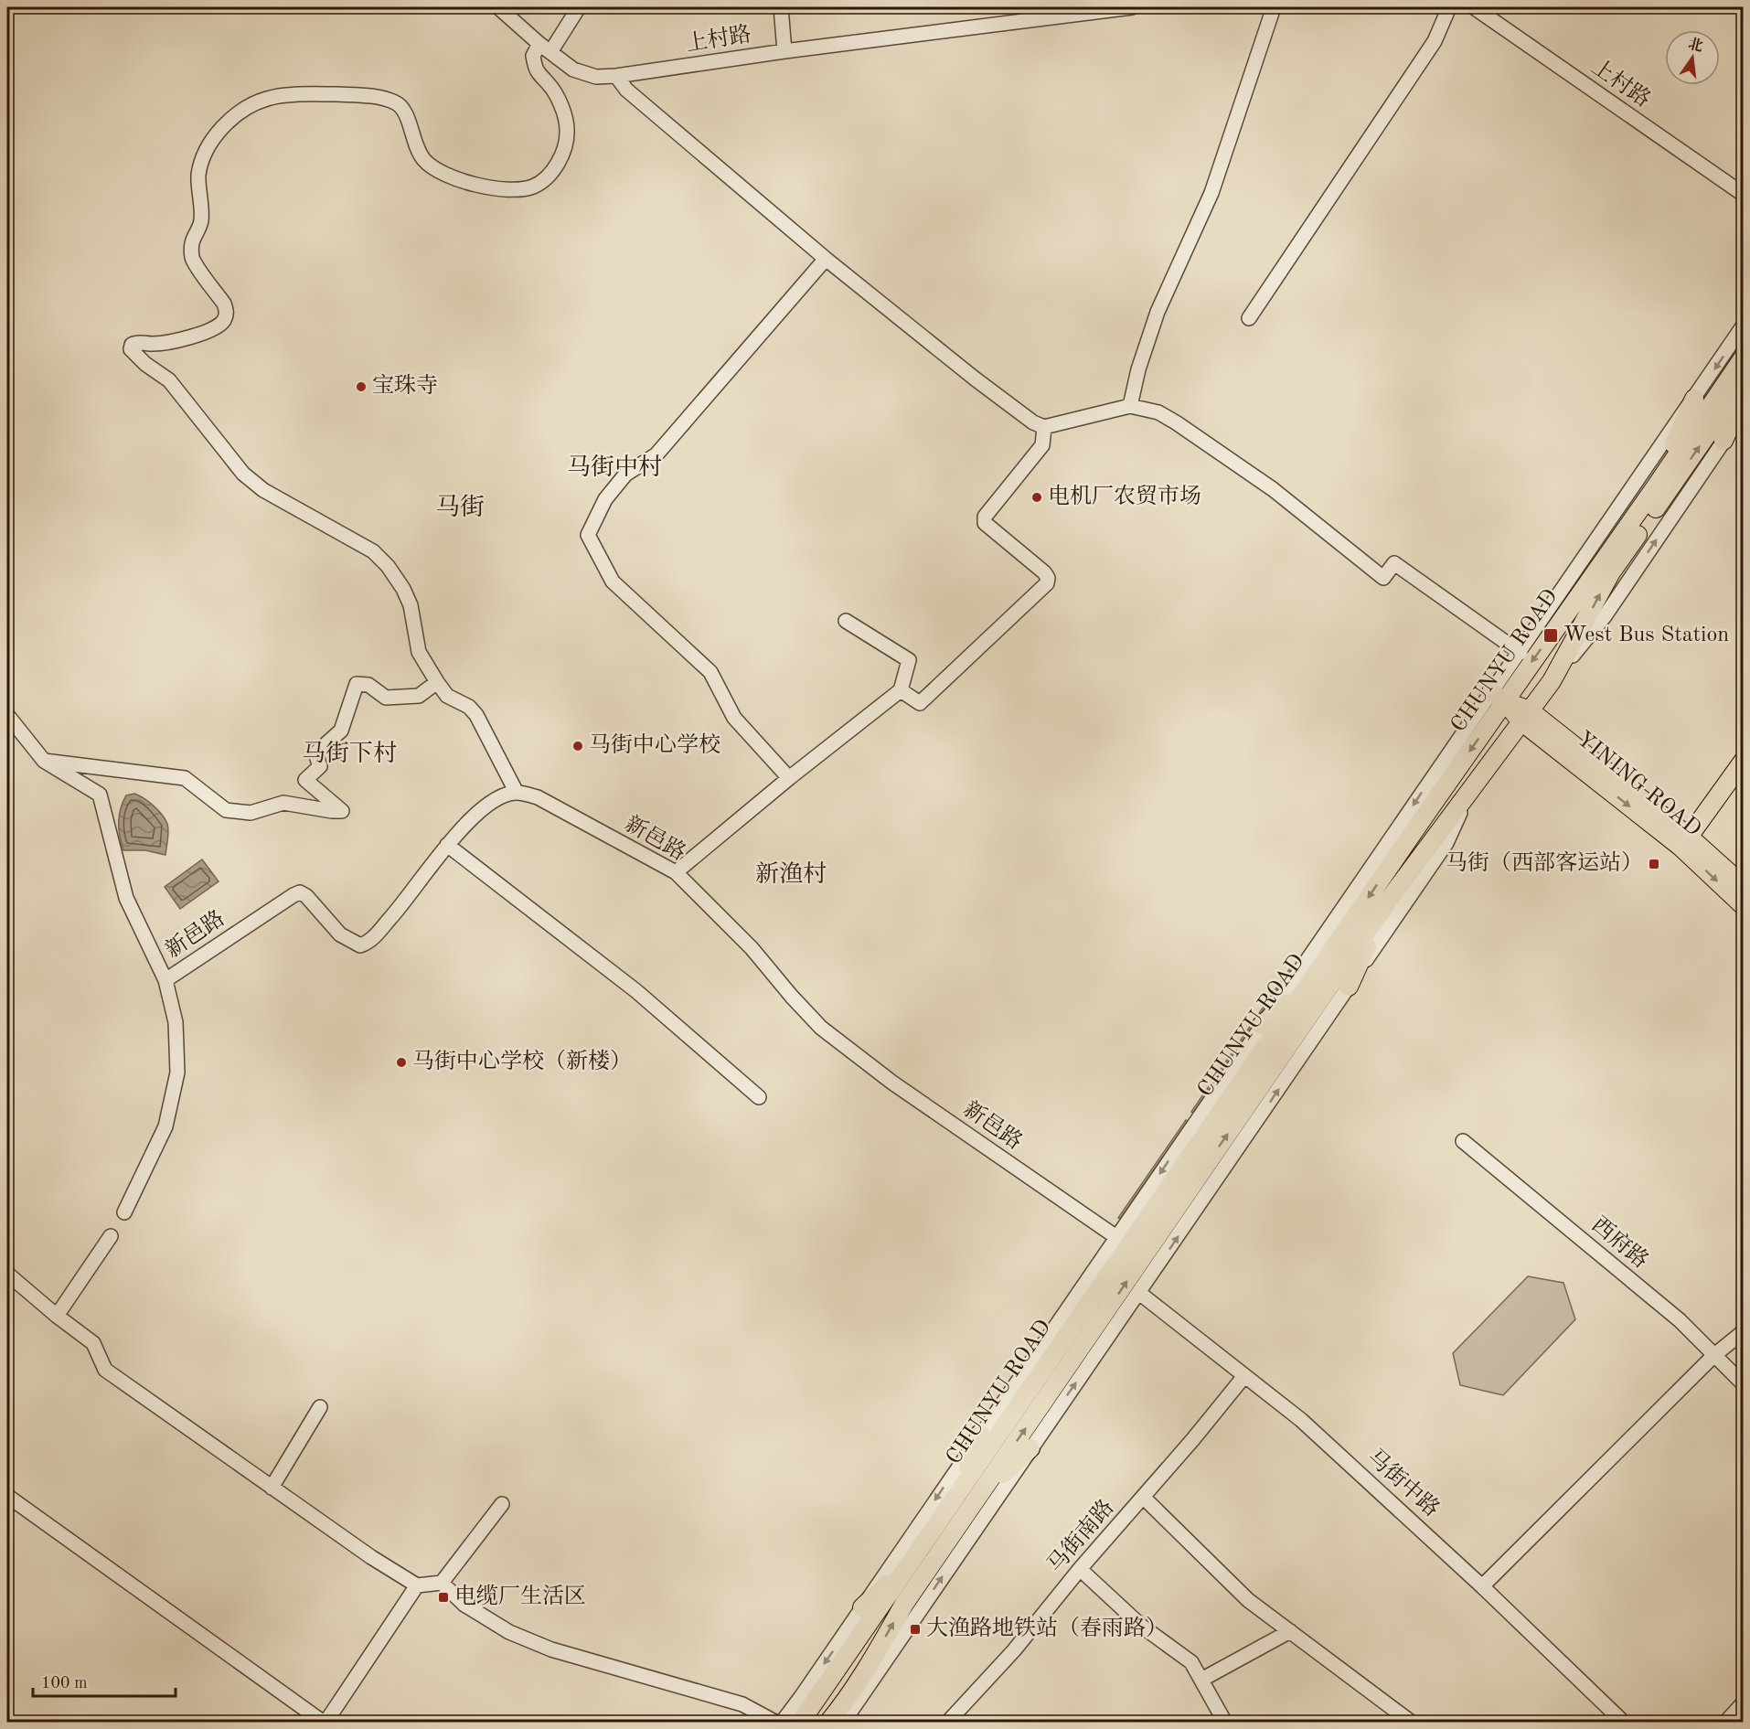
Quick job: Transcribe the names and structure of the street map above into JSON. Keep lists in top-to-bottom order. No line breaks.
{"streets":{"main road":["CHUNYU ROAD","YINING ROAD"],"street":["上村路","新邑路","西府路","马街中路","马街南路"]},"crossings":[["CHUNYU ROAD","YINING ROAD"],["马街中路","马街南路"]],"districts":["马街中村","马街","马街下村","新渔村"],"places":{"other":["宝珠寺","电机厂农贸市场","马街中心学校","马街中心学校（新楼）"],"transit":["West Bus Station","马街（西部客运站）","电缆厂生活区","大渔路地铁站（春雨路）"]},"scale_bar":"100 m","north":"top"}
